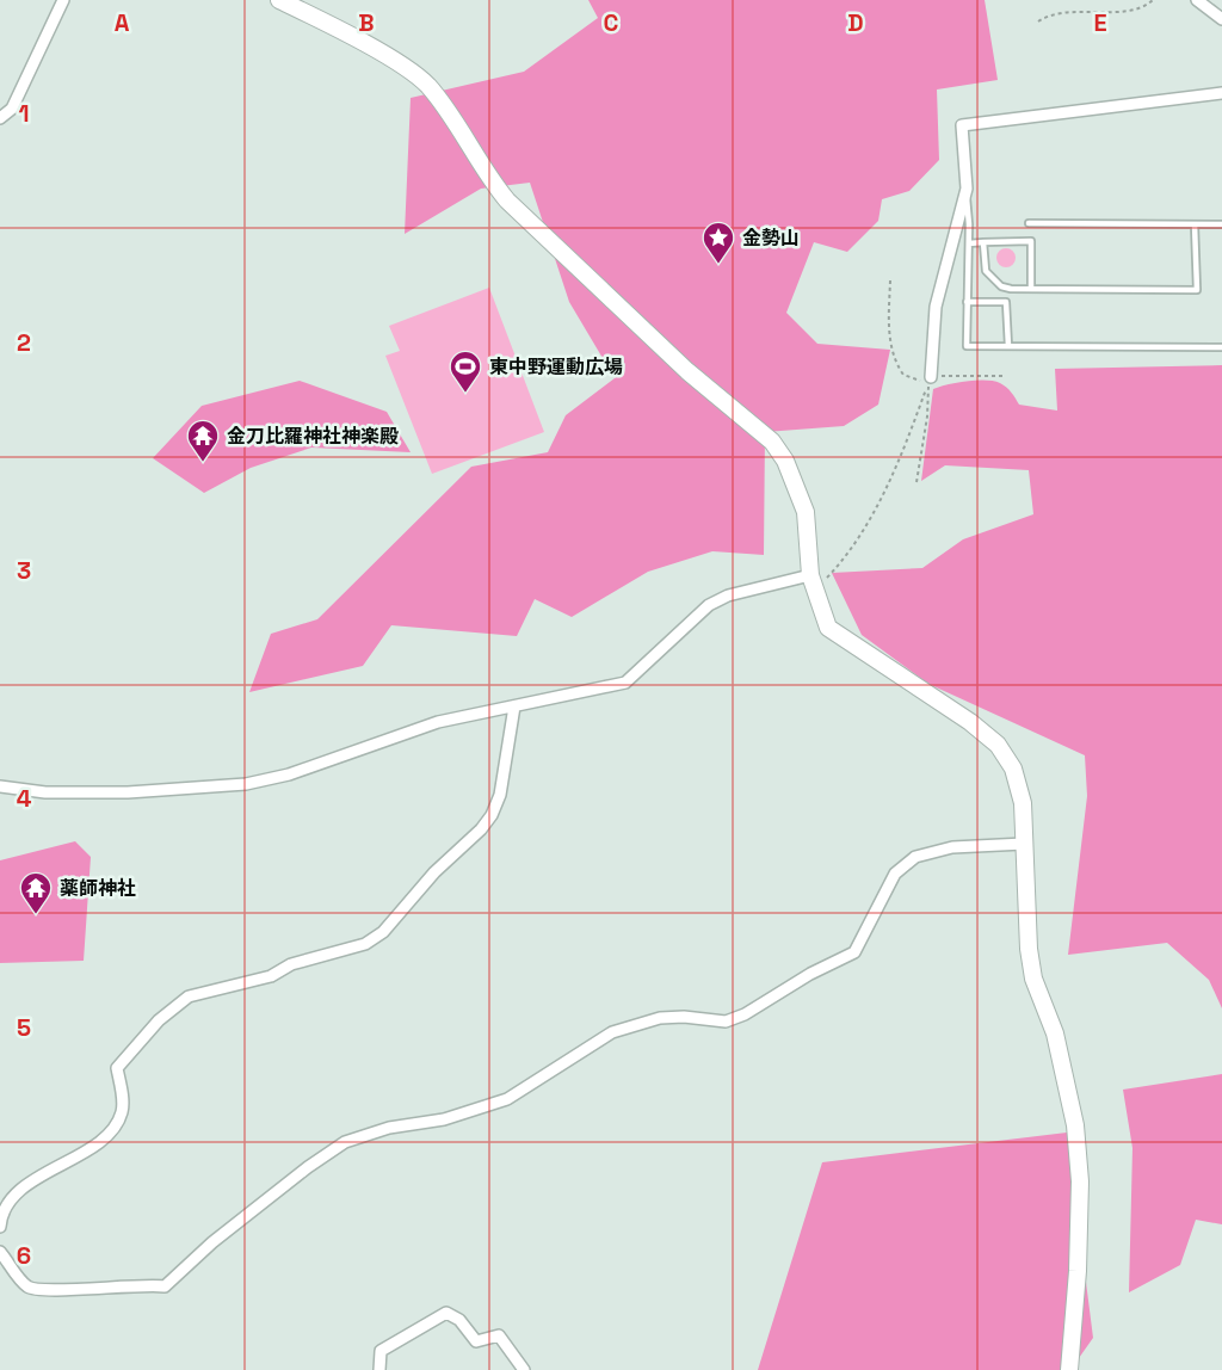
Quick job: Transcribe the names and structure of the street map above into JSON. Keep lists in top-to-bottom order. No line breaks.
{"places":{"place":["金勢山"],"sports":["東中野運動広場"],"temple":["金刀比羅神社神楽殿","薬師神社"]},"grid":{"columns":["A","B","C","D","E"],"rows":["1","2","3","4","5","6"]}}
